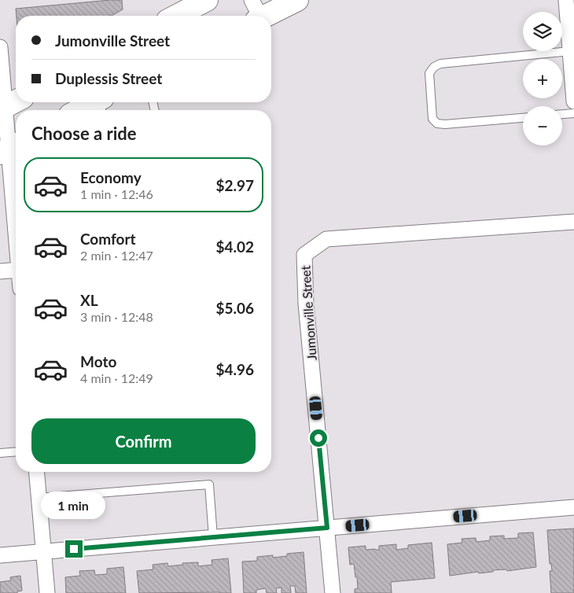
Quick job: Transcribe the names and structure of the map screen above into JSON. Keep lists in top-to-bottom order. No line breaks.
{"streets":{"street":["Jumonville Street"]},"page":{"map_buttons":["+","−"],"banner":["Jumonville Street","Duplessis Street"],"heading":"Choose a ride","list":[{"name":"Economy","note":"1 min · 12:46","value":"$2.97"},{"name":"Comfort","note":"2 min · 12:47","value":"$4.02"},{"name":"XL","note":"3 min · 12:48","value":"$5.06"},{"name":"Moto","note":"4 min · 12:49","value":"$4.96"}],"buttons":"Confirm","bubble":"1 min"}}
